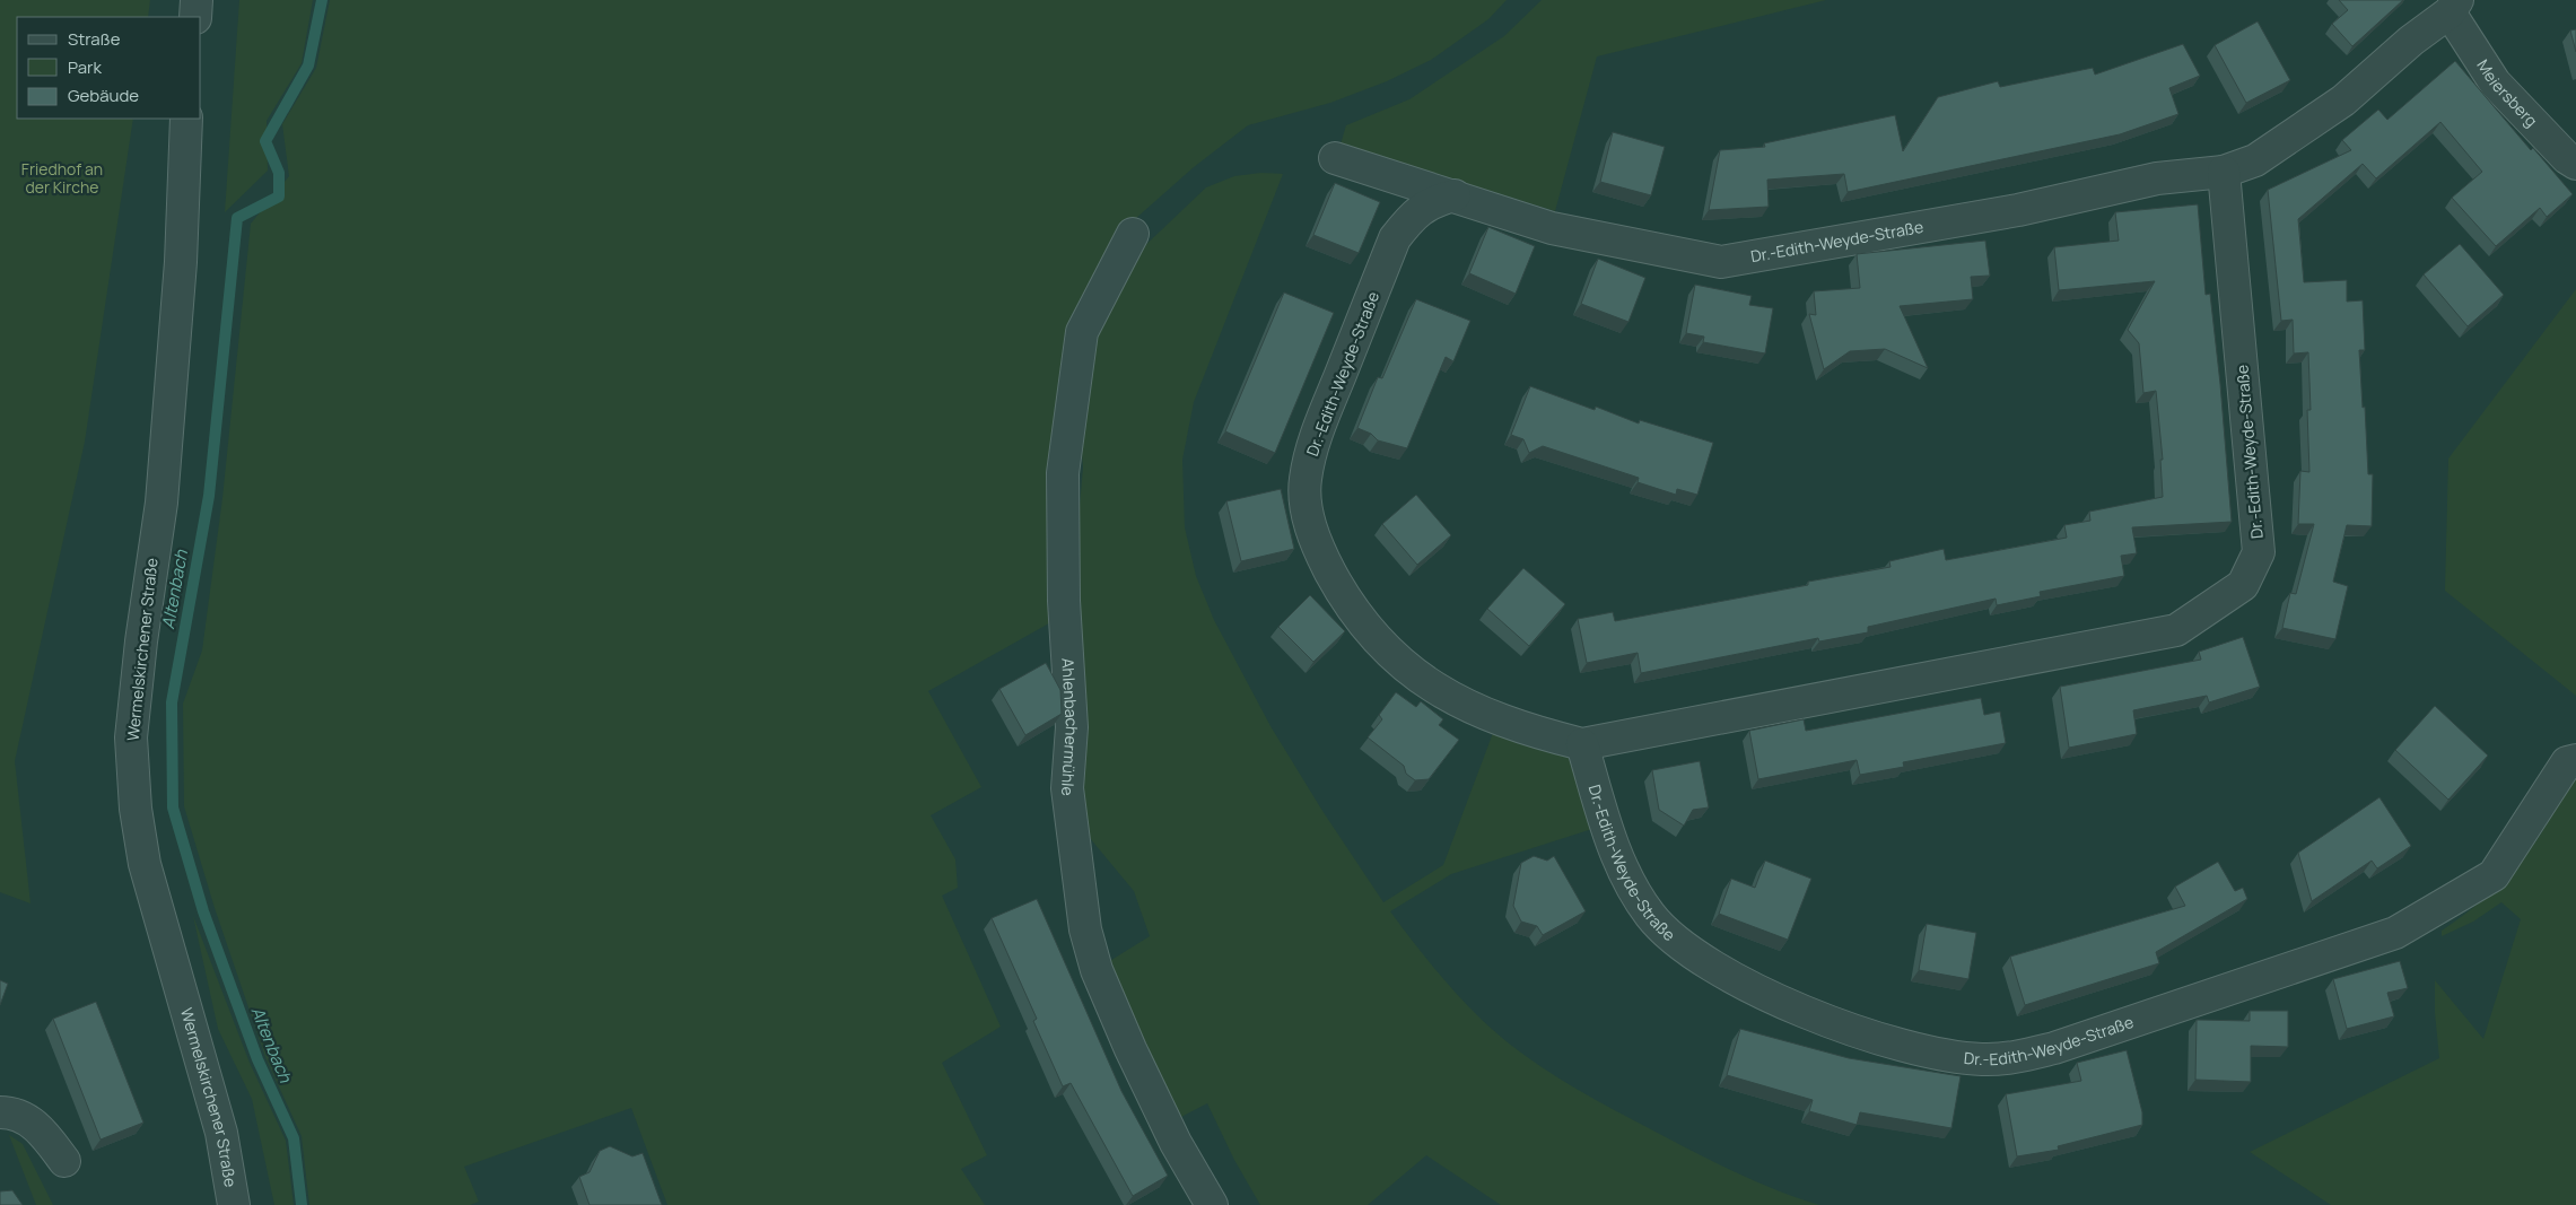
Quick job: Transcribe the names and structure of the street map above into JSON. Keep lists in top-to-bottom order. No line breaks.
{"streets":{"street":["Meiersberg","Dr.-Edith-Weyde-Straße","Wermelskirchener Straße","Ahlenbachermühle"]},"crossings":[["Meiersberg","Dr.-Edith-Weyde-Straße"]],"water":["Altenbach"],"parks":["Friedhof an der Kirche"],"legend":["Straße","Park","Gebäude"]}
